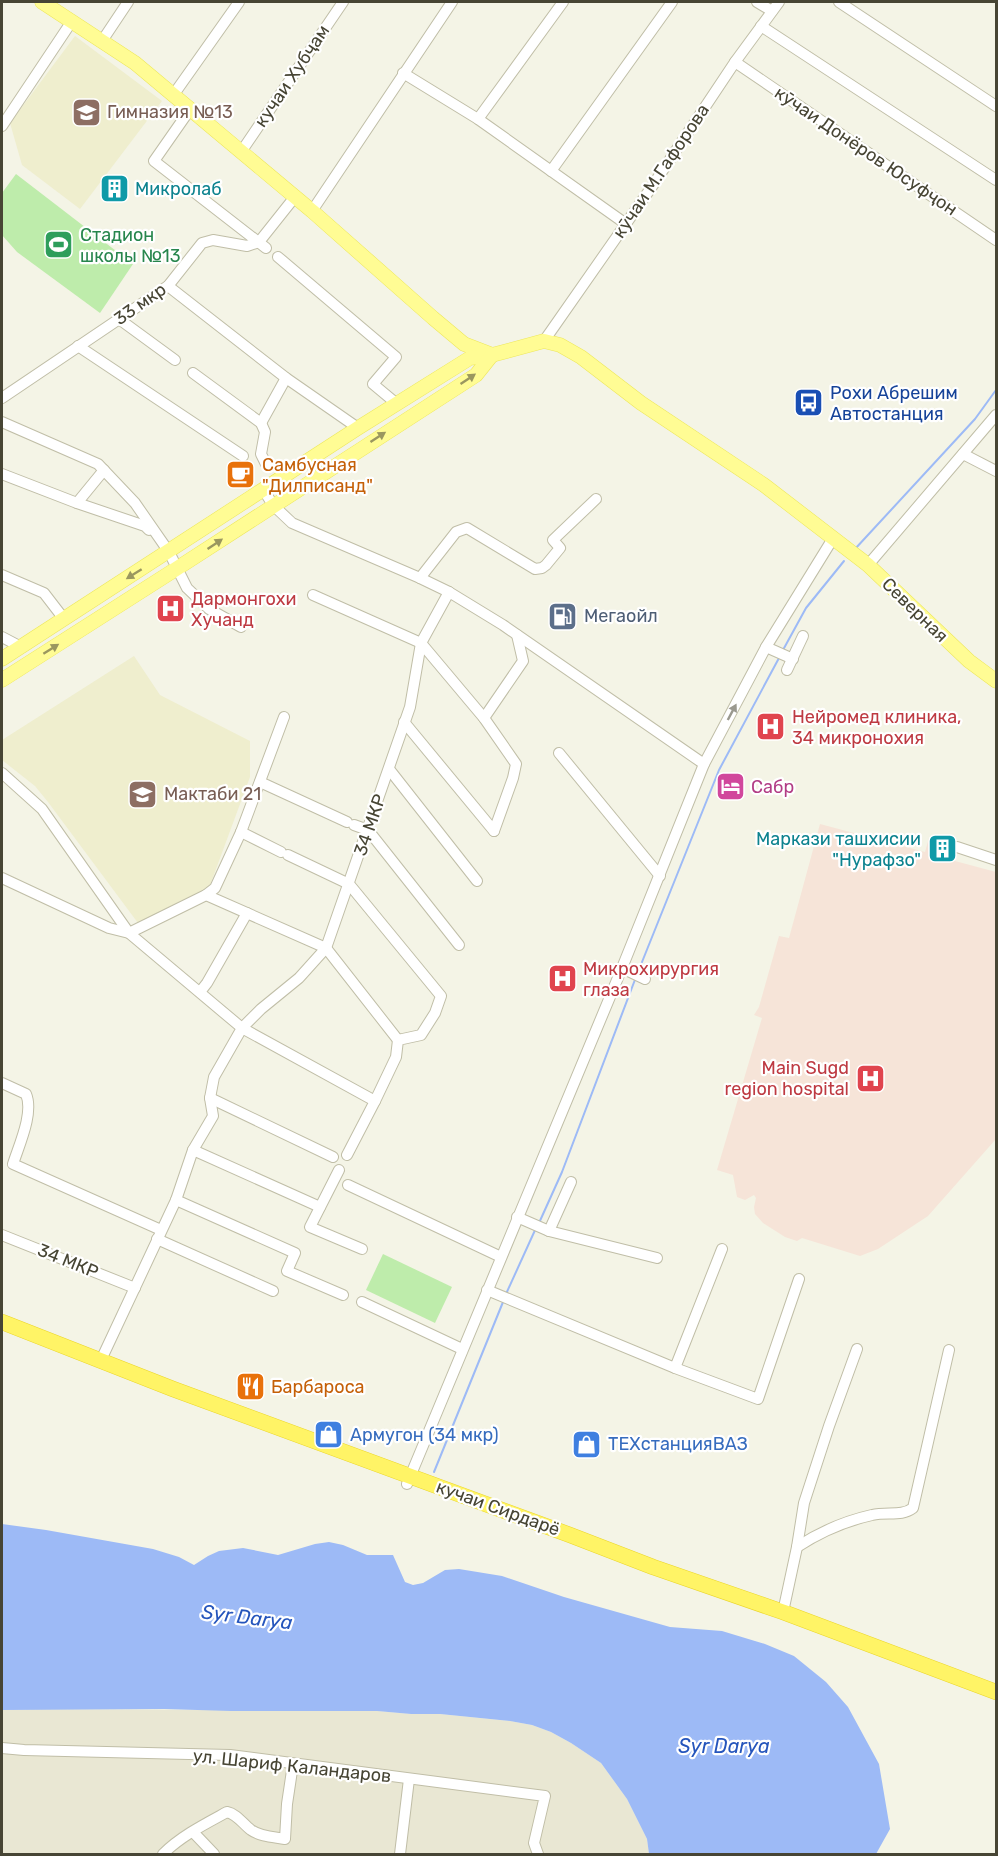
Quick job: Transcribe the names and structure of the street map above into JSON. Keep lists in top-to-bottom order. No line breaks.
{"streets":{"main road":["Северная"],"street":["кучаи Хубҷам","кӯчаи Донёров Юсуфҷон","кӯчаи М.Гафорова","33 мкр","34 МКР","ул. Шариф Каландаров"]},"crossings":[["кӯчаи Донёров Юсуфҷон","кӯчаи М.Гафорова"],["кӯчаи М.Гафорова","Северная"]],"water":["Syr Darya"],"places":{"school or university":["Гимназия №13","Мактаби 21"],"building":["Микролаб","Маркази ташхисии \"Нурафзо\""],"sports":["Стадион школы №13"],"bus stop":["Рохи Абрешим Автостанция"],"cafe":["Самбусная \"Дилписанд\""],"hospital":["Дармонгохи Хучанд","Нейромед клиника, 34 микронохия","Микрохирургия глаза","Main Sugd region hospital"],"fuel station":["Мегаойл"],"hotel":["Сабр"],"restaurant":["Барбароса"],"shop":["Армугон (34 мкр)","ТЕХстанцияВАЗ"]}}
